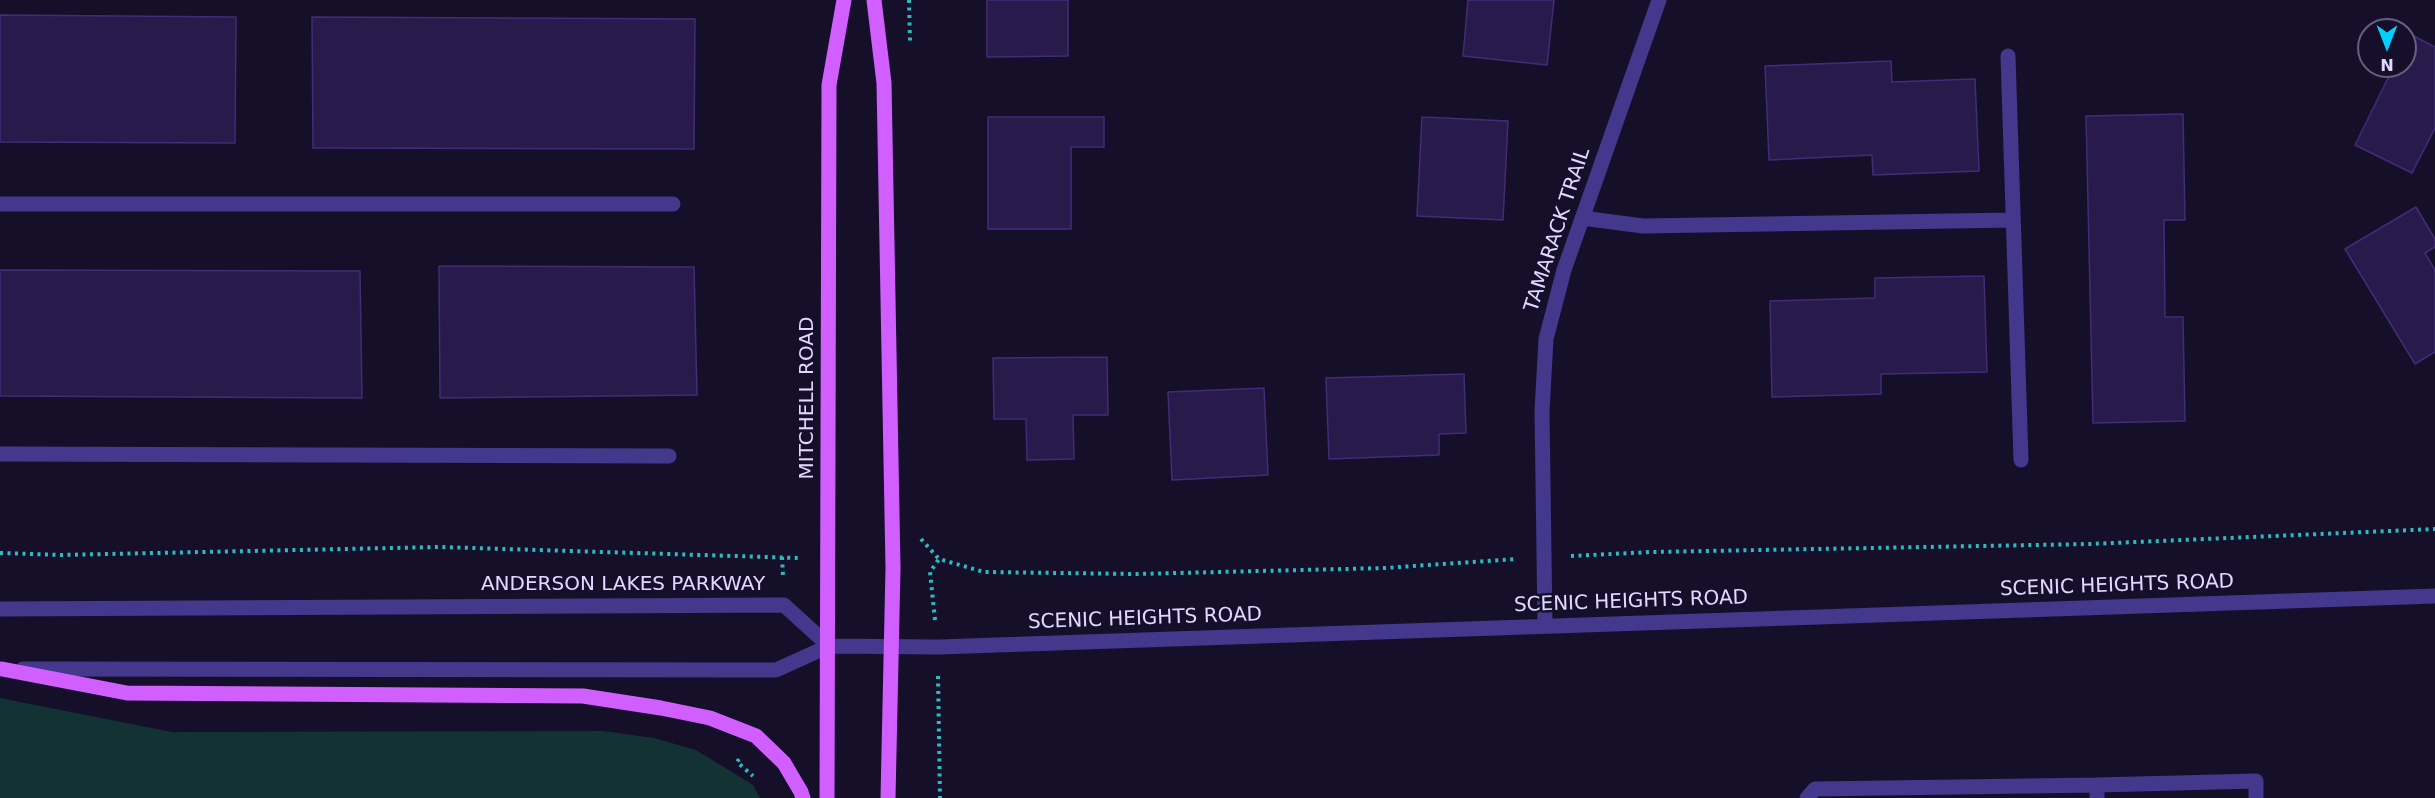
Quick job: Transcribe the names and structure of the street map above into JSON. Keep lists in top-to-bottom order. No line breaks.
{"streets":{"main road":["MITCHELL ROAD"],"street":["TAMARACK TRAIL","ANDERSON LAKES PARKWAY","SCENIC HEIGHTS ROAD"]},"crossings":[["TAMARACK TRAIL","SCENIC HEIGHTS ROAD"],["MITCHELL ROAD","ANDERSON LAKES PARKWAY"],["MITCHELL ROAD","SCENIC HEIGHTS ROAD"],["ANDERSON LAKES PARKWAY","SCENIC HEIGHTS ROAD"]],"north":"bottom"}
